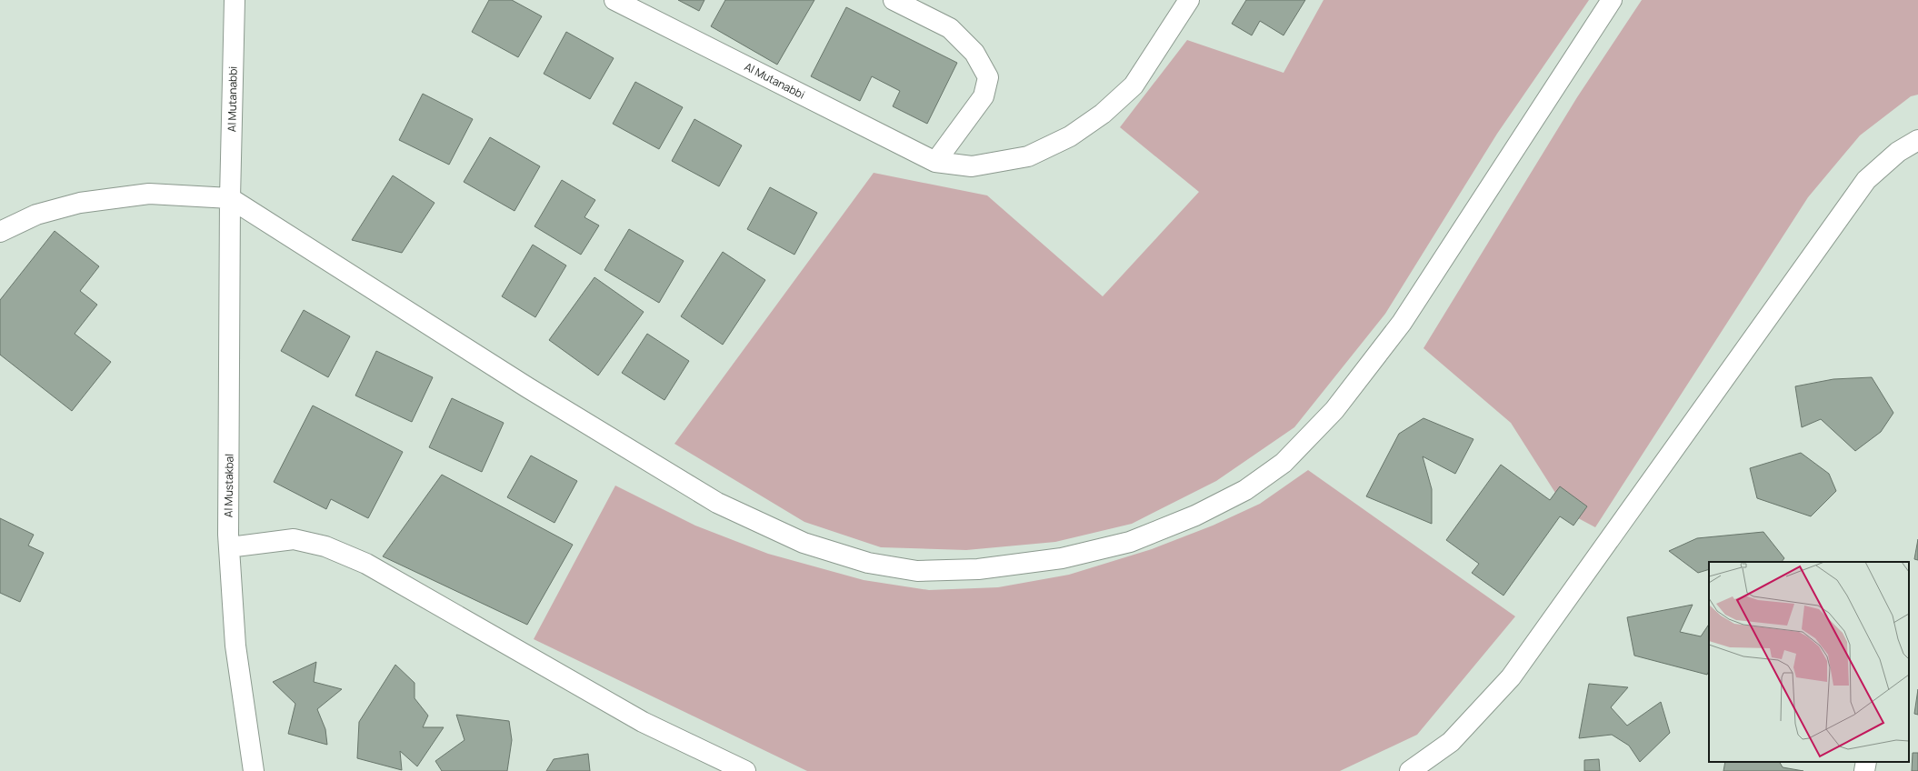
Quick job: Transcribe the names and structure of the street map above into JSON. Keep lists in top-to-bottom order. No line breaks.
{"streets":{"street":["Al Mutanabbi","Al Mustakbal"]},"crossings":[["Al Mutanabbi","Al Mustakbal"]]}
